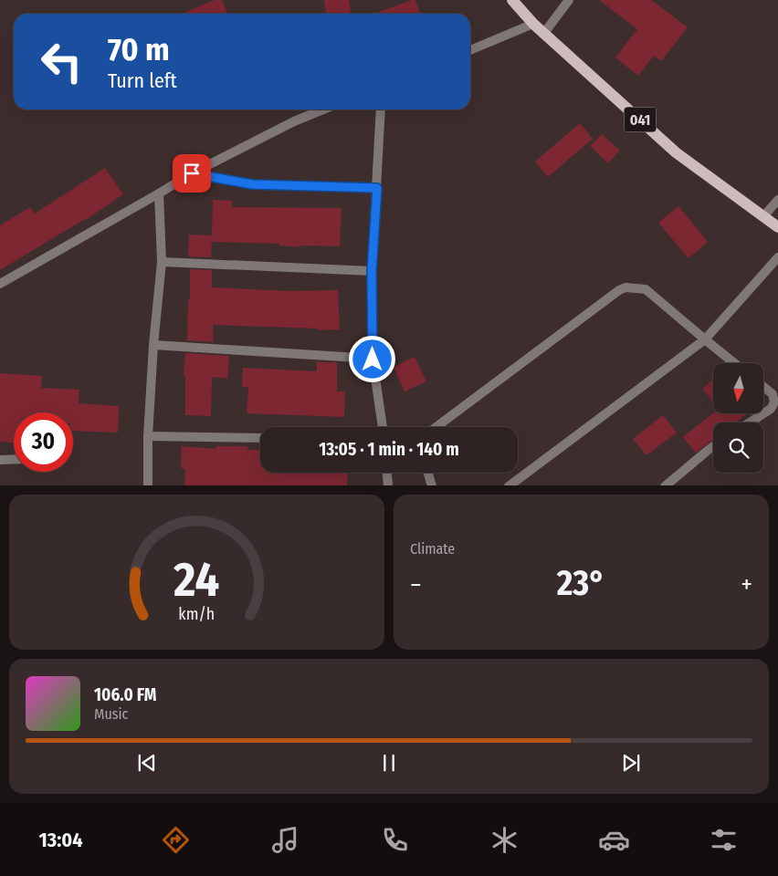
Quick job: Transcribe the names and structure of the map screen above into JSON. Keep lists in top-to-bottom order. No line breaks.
{"streets":{"main road":["041"]},"north":"bottom","page":{"turn":["70 m","Turn left"],"limit":"30","trip":"13:05 · 1 min · 140 m","tile":"Climate","heat":["−","23°","+"],"song":["106.0 FM","Music"],"tabs":"13:04","gauge":["24","km/h"]}}
